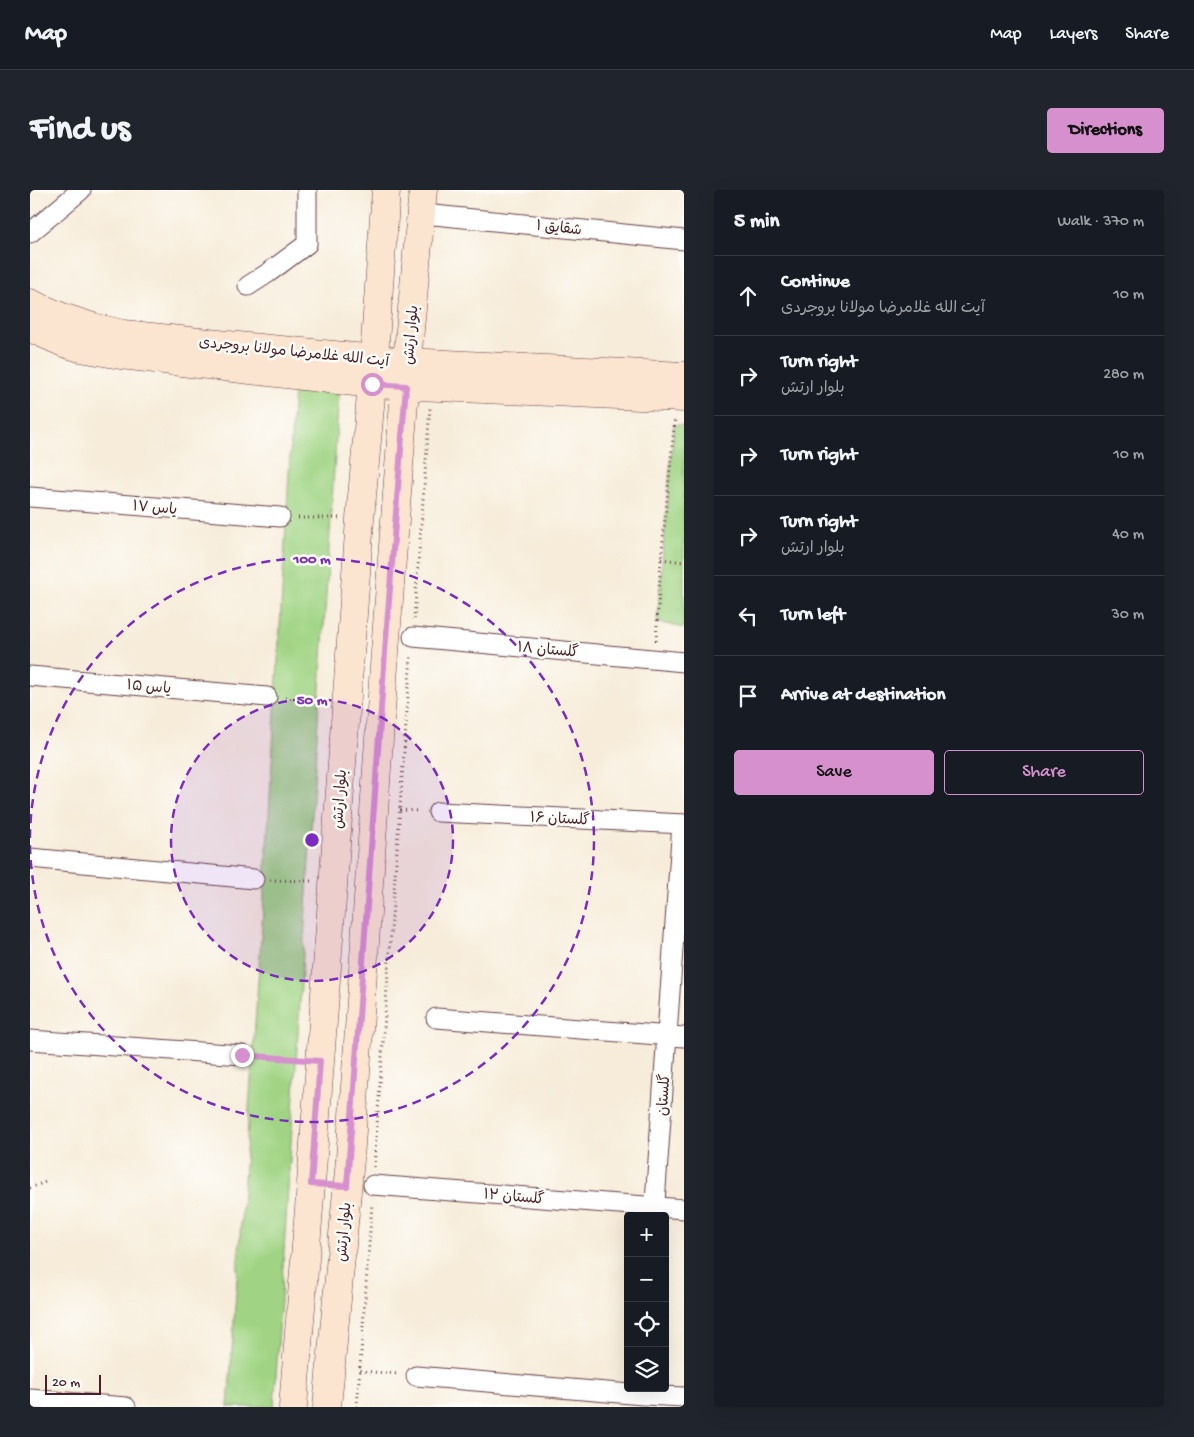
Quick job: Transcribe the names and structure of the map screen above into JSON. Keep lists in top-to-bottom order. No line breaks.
{"streets":{"main road":["بلوار ارتش","آیت الله غلامرضا مولانا بروجردی"],"street":["شقایق ۱","یاس ۱۷","گلستان ۱۸","یاس ۱۵","گلستان ۱۶","گلستان","گلستان ۱۲"]},"crossings":[["بلوار ارتش","آیت الله غلامرضا مولانا بروجردی"],["بلوار ارتش","گلستان ۱۲"],["گلستان ۱۶","گلستان"],["گلستان","گلستان ۱۲"]],"scale_bar":"20 m","page":{"header":"Map","nav":["Map","Layers","Share"],"buttons":["Directions",["Save","Share"]],"title":"Find us","heading":["5 min","Walk · 370 m"],"list":[["Continue","آیت الله غلامرضا مولانا بروجردی","10 m"],["Turn right","بلوار ارتش","280 m"],["Turn right","10 m"],["Turn right","بلوار ارتش","40 m"],["Turn left","30 m"],"Arrive at destination"],"map_buttons":["+","−"],"scale":"20 m"},"rings":["100 m","50 m"]}
